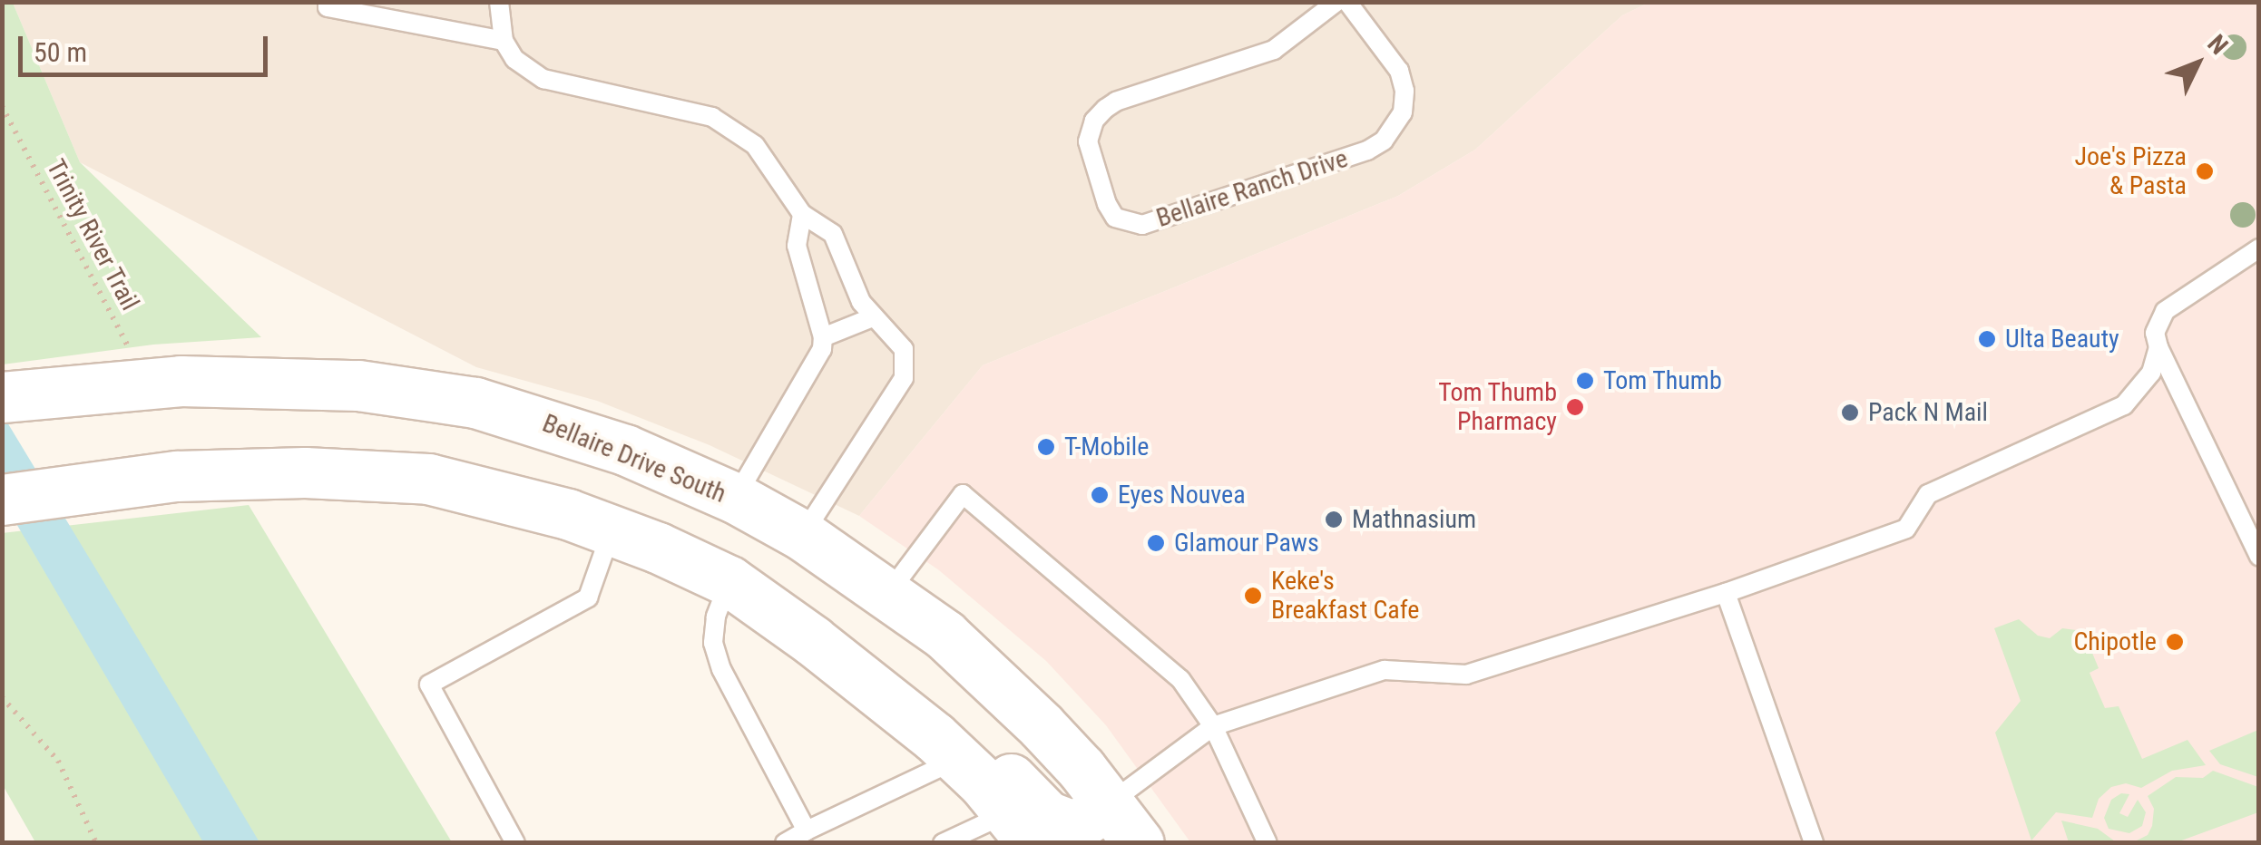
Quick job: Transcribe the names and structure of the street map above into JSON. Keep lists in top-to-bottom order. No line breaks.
{"streets":{"main road":["Bellaire Drive South"],"lane":["Bellaire Ranch Drive"],"path":["Trinity River Trail"]},"crossings":[["Trinity River Trail","Bellaire Drive South"]],"places":["Joe's Pizza & Pasta","Ulta Beauty","Tom Thumb","Tom Thumb Pharmacy","Pack N Mail","T-Mobile","Eyes Nouvea","Mathnasium","Glamour Paws","Keke's Breakfast Cafe","Chipotle"],"scale_bar":"50 m","north":"top right"}
